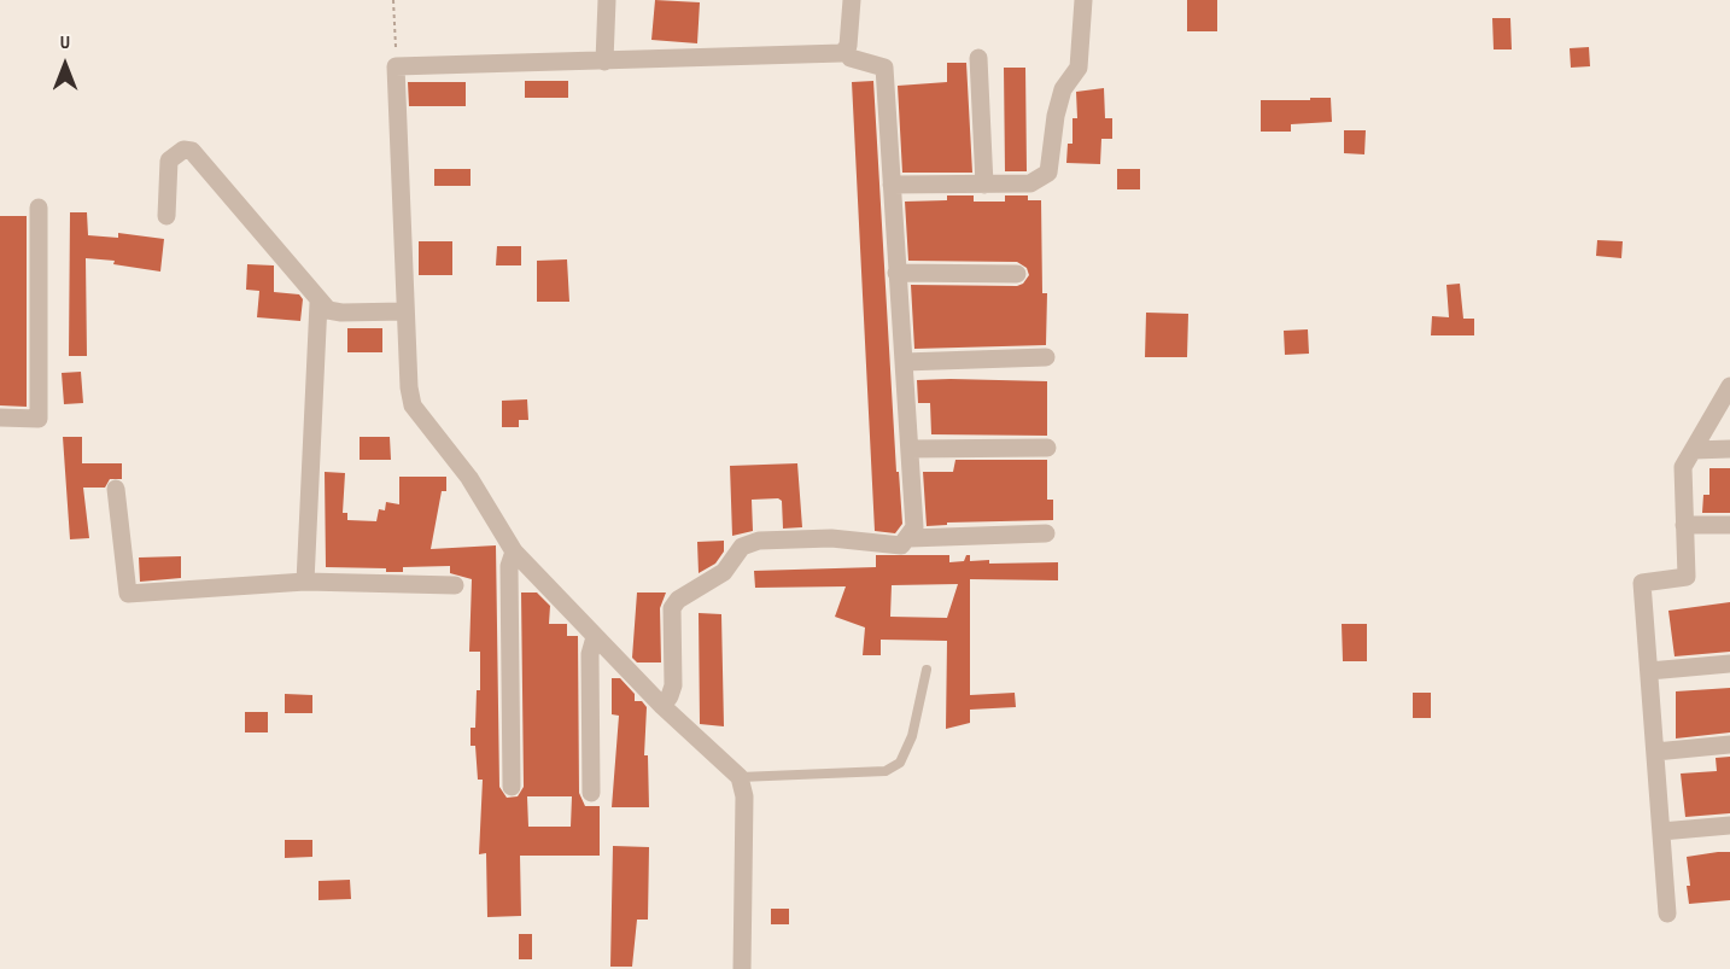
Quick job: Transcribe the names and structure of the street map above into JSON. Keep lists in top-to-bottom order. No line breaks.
{"north":"top"}
